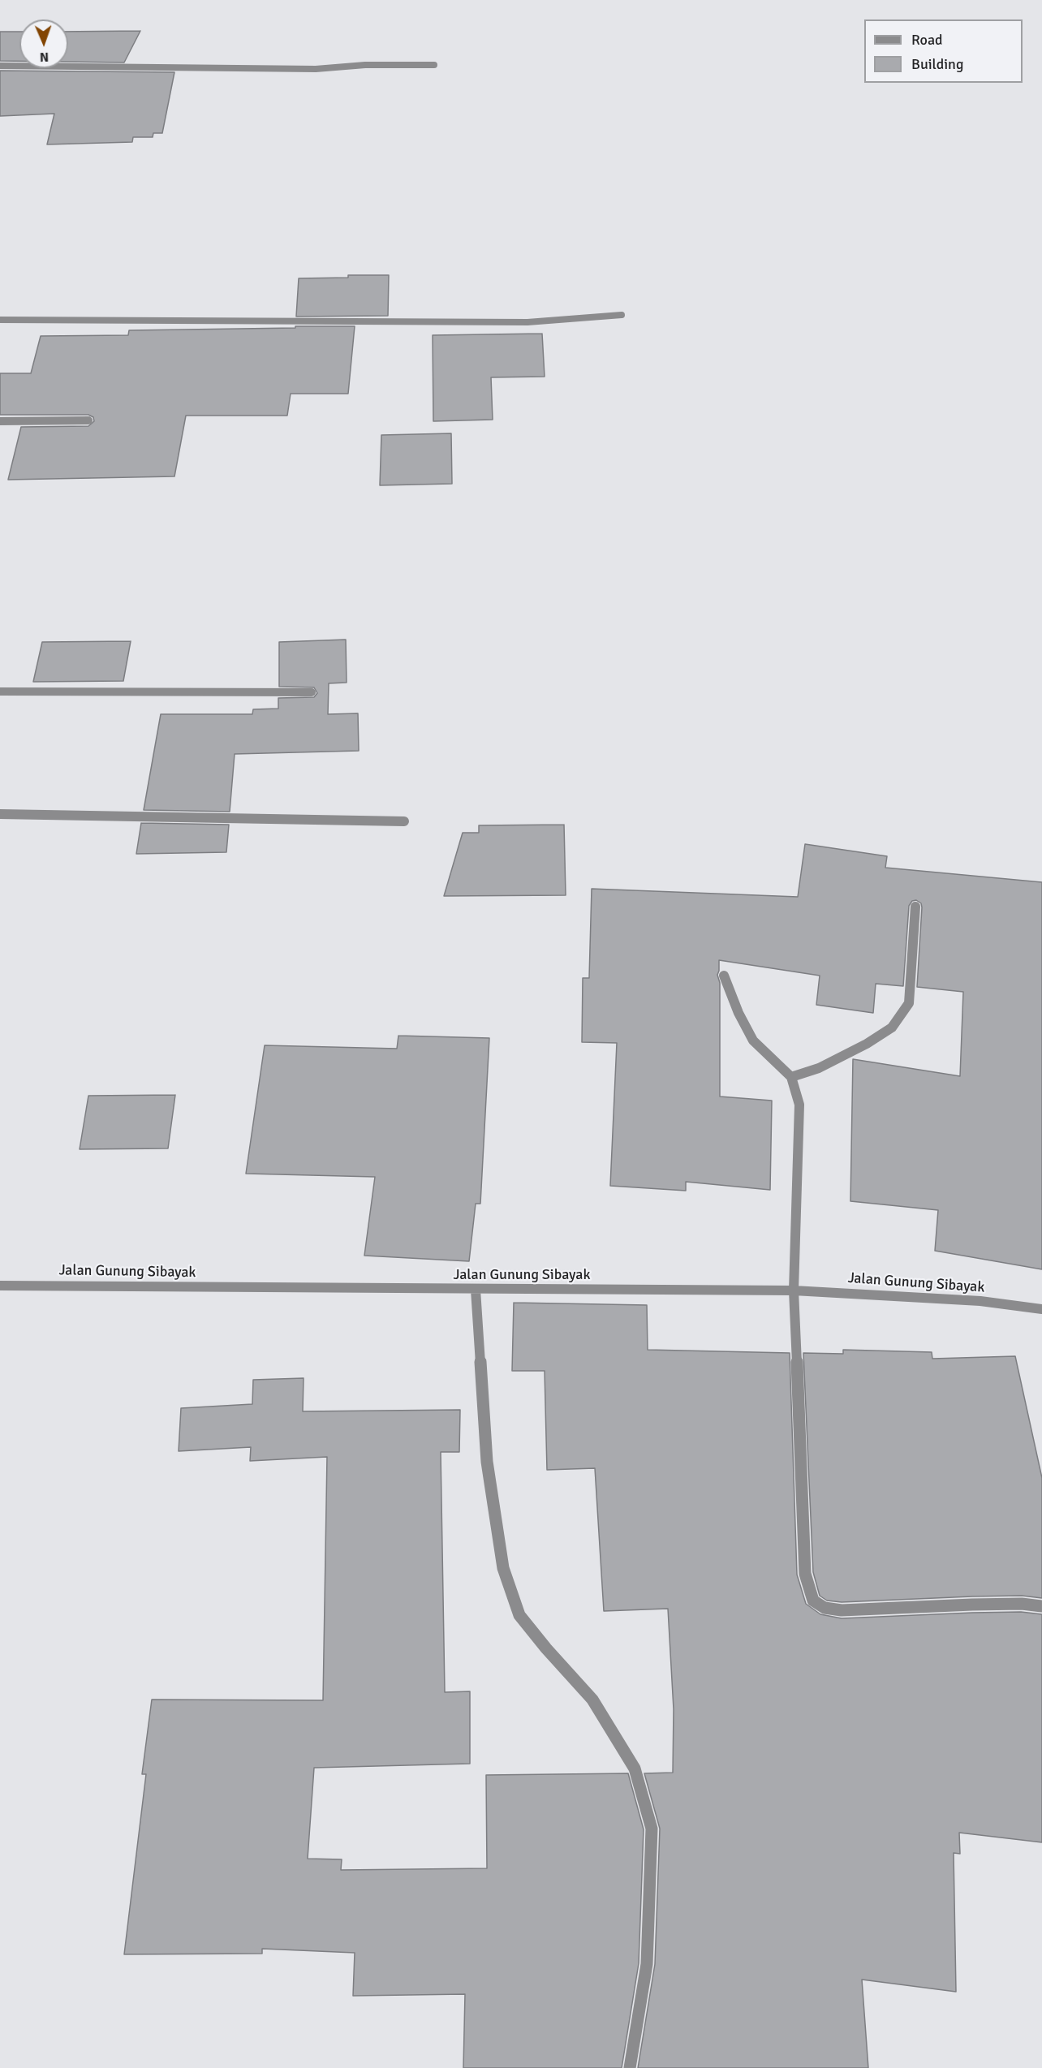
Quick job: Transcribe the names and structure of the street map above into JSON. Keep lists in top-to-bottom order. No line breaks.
{"streets":{"street":["Jalan Gunung Sibayak"]},"legend":["Road","Building"],"north":"bottom"}
